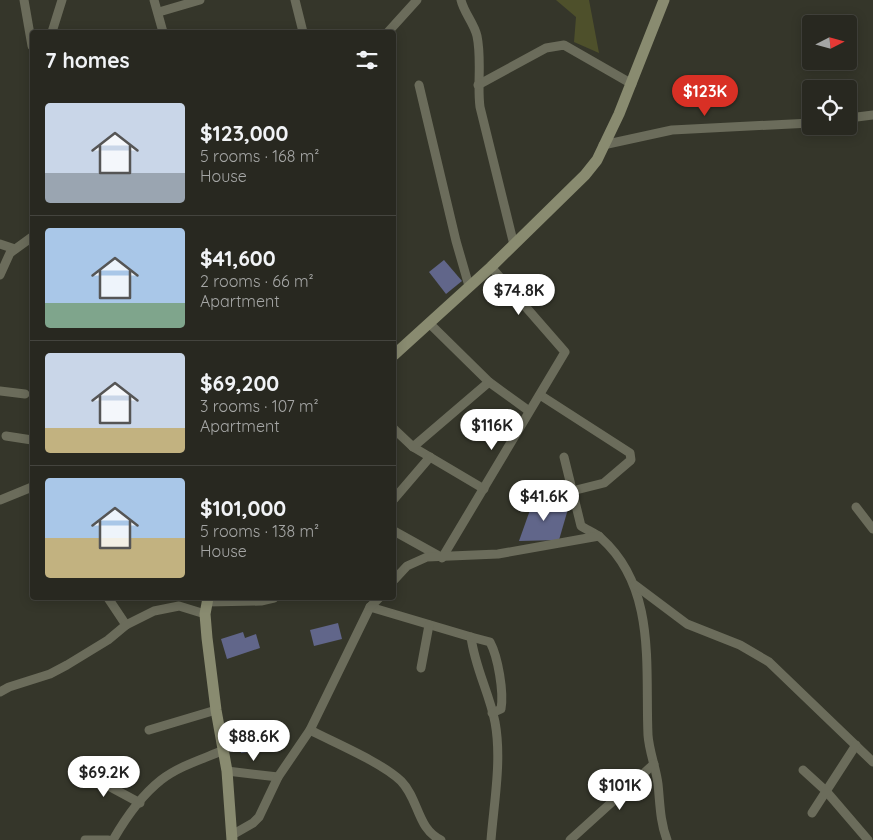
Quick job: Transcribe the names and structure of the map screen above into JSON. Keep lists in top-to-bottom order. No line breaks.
{"north":"right","page":{"heading":"7 homes","price":["$123K","$74.8K","$116K","$41.6K","$88.6K","$69.2K","$101K"],"list":[{"name":"$123,000","note":"5 rooms · 168 m² · House"},{"name":"$41,600","note":"2 rooms · 66 m² · Apartment"},{"name":"$69,200","note":"3 rooms · 107 m² · Apartment"},{"name":"$101,000","note":"5 rooms · 138 m² · House"}]}}
